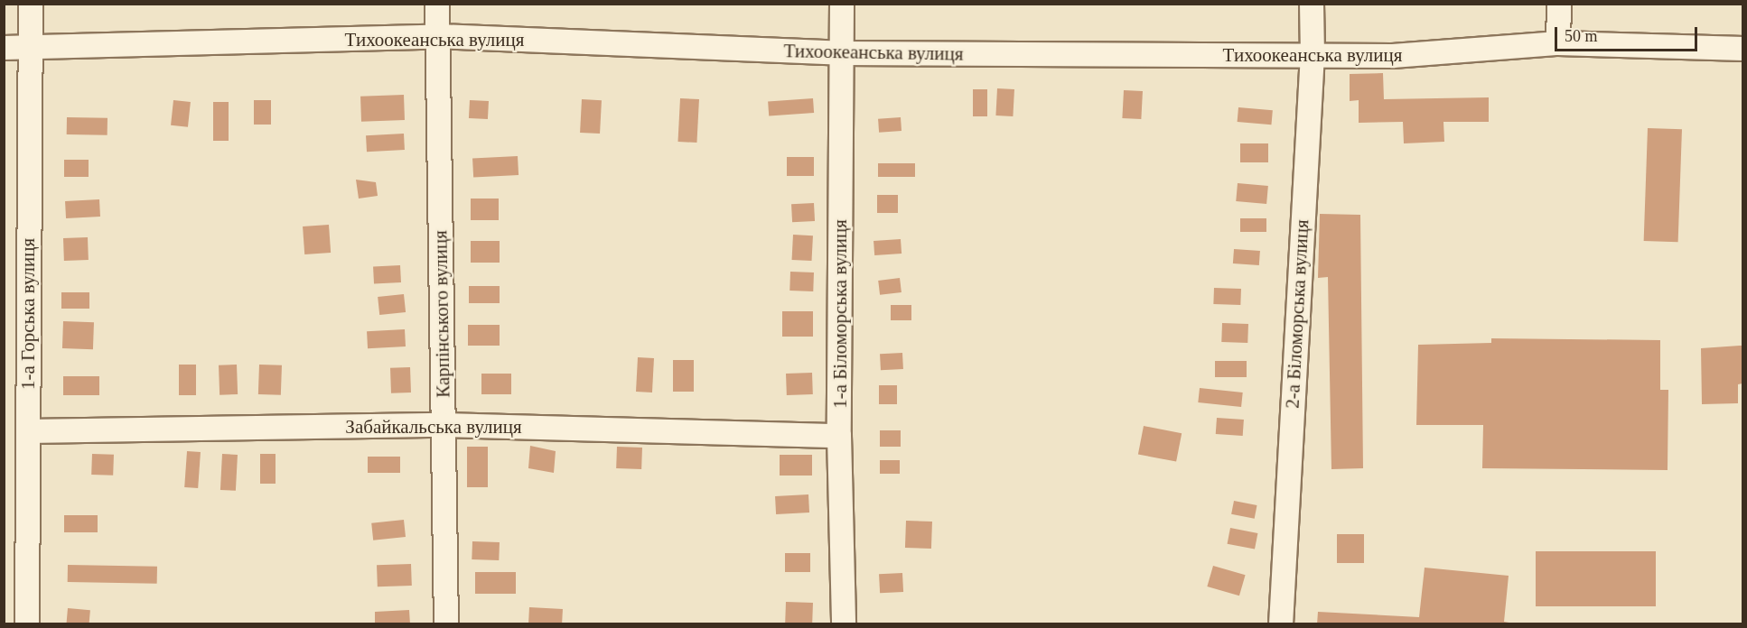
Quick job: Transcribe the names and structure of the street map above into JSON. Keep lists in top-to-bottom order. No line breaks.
{"streets":{"street":["Тихоокеанська вулиця","1-а Горська вулиця","Карпінського вулиця","1-а Біломорська вулиця","2-а Біломорська вулиця","Забайкальська вулиця"]},"crossings":[["Тихоокеанська вулиця","1-а Горська вулиця"],["Тихоокеанська вулиця","Карпінського вулиця"],["Тихоокеанська вулиця","1-а Біломорська вулиця"],["Тихоокеанська вулиця","2-а Біломорська вулиця"],["1-а Горська вулиця","Забайкальська вулиця"],["Карпінського вулиця","Забайкальська вулиця"],["1-а Біломорська вулиця","Забайкальська вулиця"]],"scale_bar":"50 m"}
